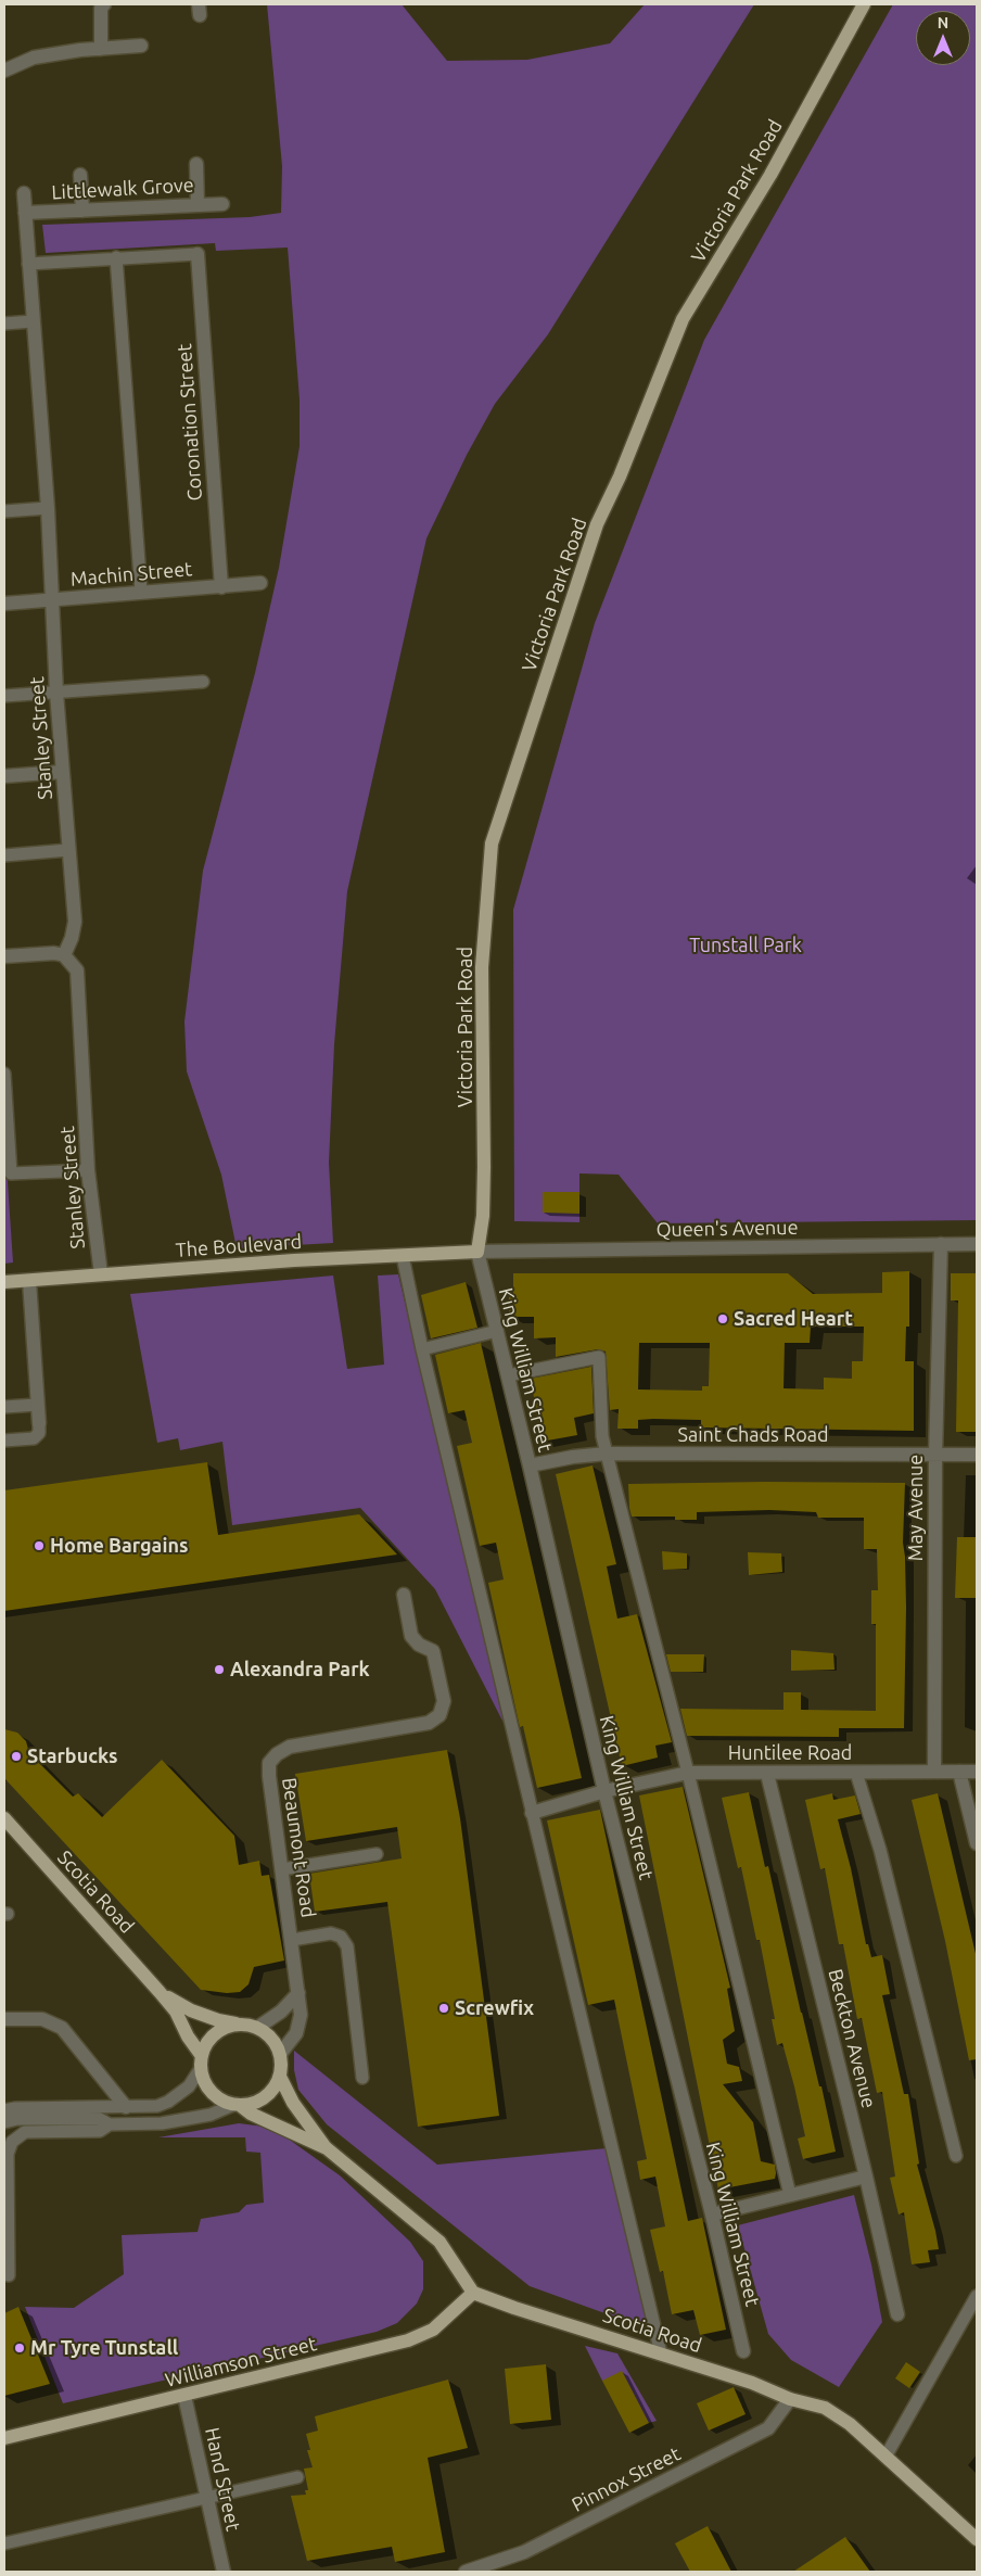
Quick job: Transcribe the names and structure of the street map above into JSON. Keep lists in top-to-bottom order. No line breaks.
{"streets":{"main road":["Victoria Park Road","The Boulevard","Scotia Road","Williamson Street"],"street":["Littlewalk Grove","Coronation Street","Machin Street","Stanley Street","Queen's Avenue","King William Street","Saint Chads Road","May Avenue","Huntilee Road","Beaumont Road","Beckton Avenue","Hand Street","Pinnox Street"]},"crossings":[["Littlewalk Grove","Stanley Street"],["Victoria Park Road","Queen's Avenue"],["Victoria Park Road","The Boulevard"],["Victoria Park Road","King William Street"],["Coronation Street","Machin Street"],["Machin Street","Stanley Street"],["Stanley Street","The Boulevard"],["Queen's Avenue","The Boulevard"],["Queen's Avenue","King William Street"],["Queen's Avenue","May Avenue"],["The Boulevard","King William Street"],["King William Street","Saint Chads Road"],["King William Street","Huntilee Road"],["Saint Chads Road","May Avenue"],["May Avenue","Huntilee Road"],["Huntilee Road","Beckton Avenue"],["Beaumont Road","Scotia Road"],["Scotia Road","Williamson Street"],["Scotia Road","Pinnox Street"],["Williamson Street","Hand Street"]],"parks":["Tunstall Park"],"places":["Sacred Heart","Home Bargains","Alexandra Park","Starbucks","Screwfix","Mr Tyre Tunstall"],"north":"top"}
